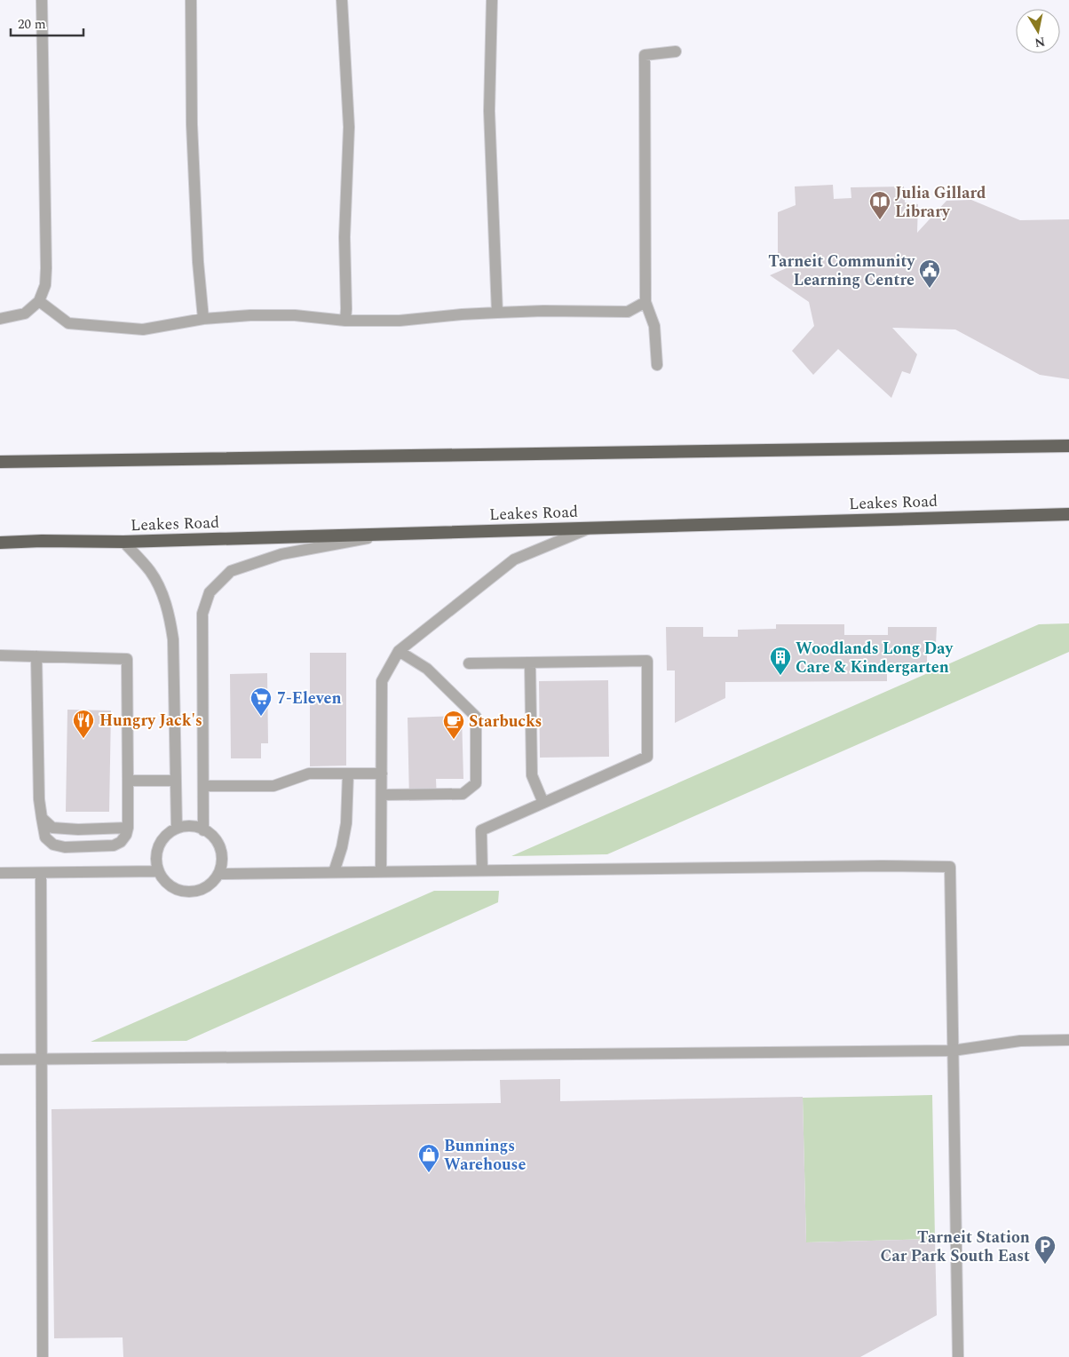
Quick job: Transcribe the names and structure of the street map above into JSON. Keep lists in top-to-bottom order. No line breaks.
{"streets":{"highway":["Leakes Road"]},"places":{"library":["Julia Gillard Library"],"public building":["Tarneit Community Learning Centre"],"building":["Woodlands Long Day Care & Kindergarten"],"supermarket":["7-Eleven"],"restaurant":["Hungry Jack's"],"cafe":["Starbucks"],"shop":["Bunnings Warehouse"],"parking":["Tarneit Station Car Park South East"]},"scale_bar":"20 m","north":"bottom"}
